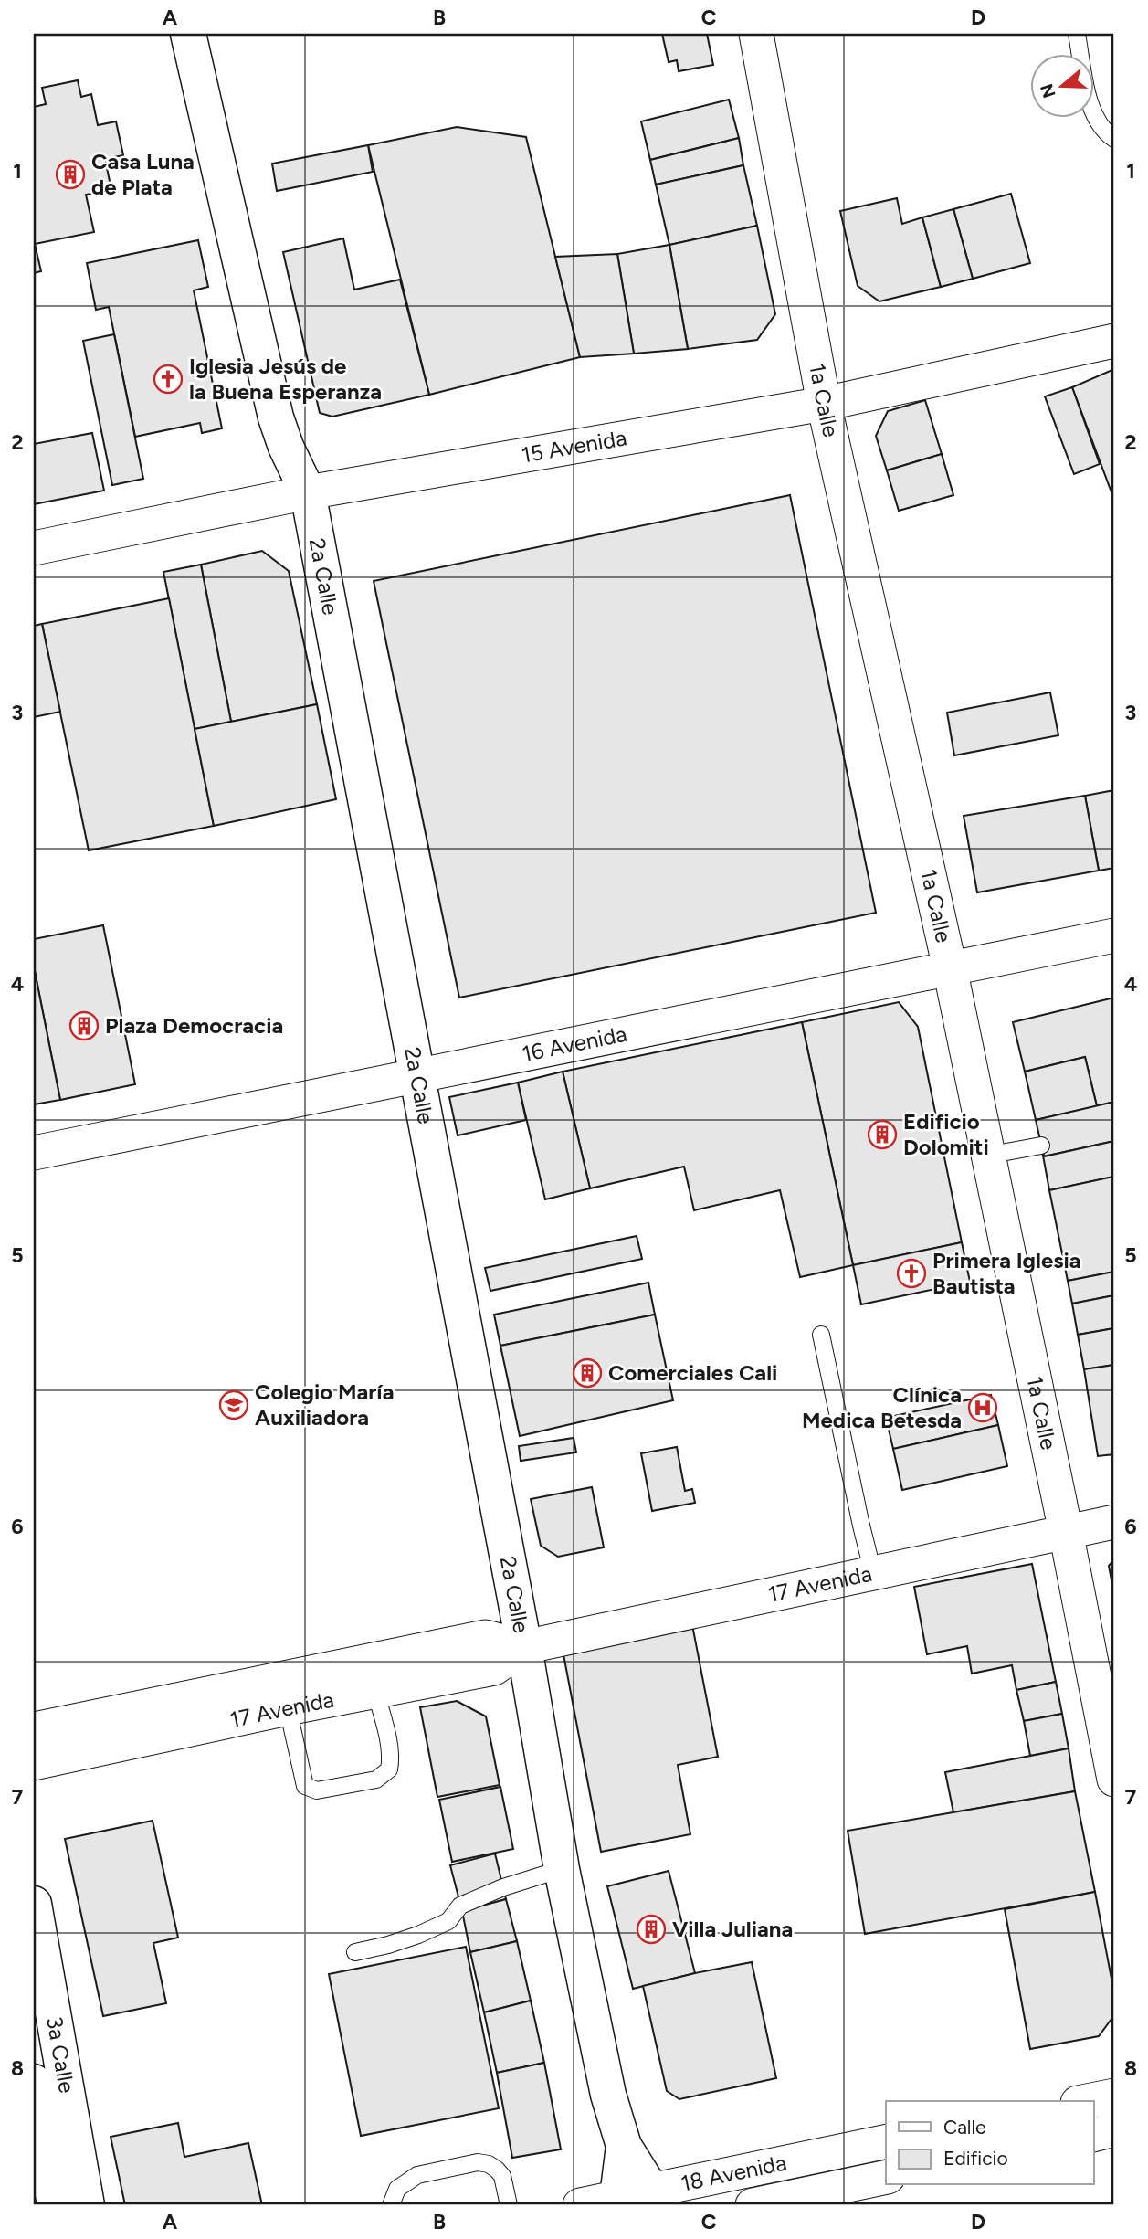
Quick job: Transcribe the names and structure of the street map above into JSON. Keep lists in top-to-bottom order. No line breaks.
{"streets":{"street":["1a Calle","15 Avenida","2a Calle","16 Avenida","17 Avenida","3a Calle","18 Avenida"]},"crossings":[["1a Calle","15 Avenida"],["1a Calle","16 Avenida"],["1a Calle","17 Avenida"],["15 Avenida","2a Calle"],["2a Calle","16 Avenida"],["2a Calle","17 Avenida"],["2a Calle","18 Avenida"]],"places":{"building":["Casa Luna de Plata","Plaza Democracia","Edificio Dolomiti","Comerciales Cali","Villa Juliana"],"church":["Iglesia Jesús de la Buena Esperanza","Primera Iglesia Bautista"],"school or university":["Colegio María Auxiliadora"],"hospital":["Clínica Medica Betesda"]},"legend":["Calle","Edificio"],"north":"left","grid":{"columns":["A","B","C","D"],"rows":["1","2","3","4","5","6","7","8"]}}
